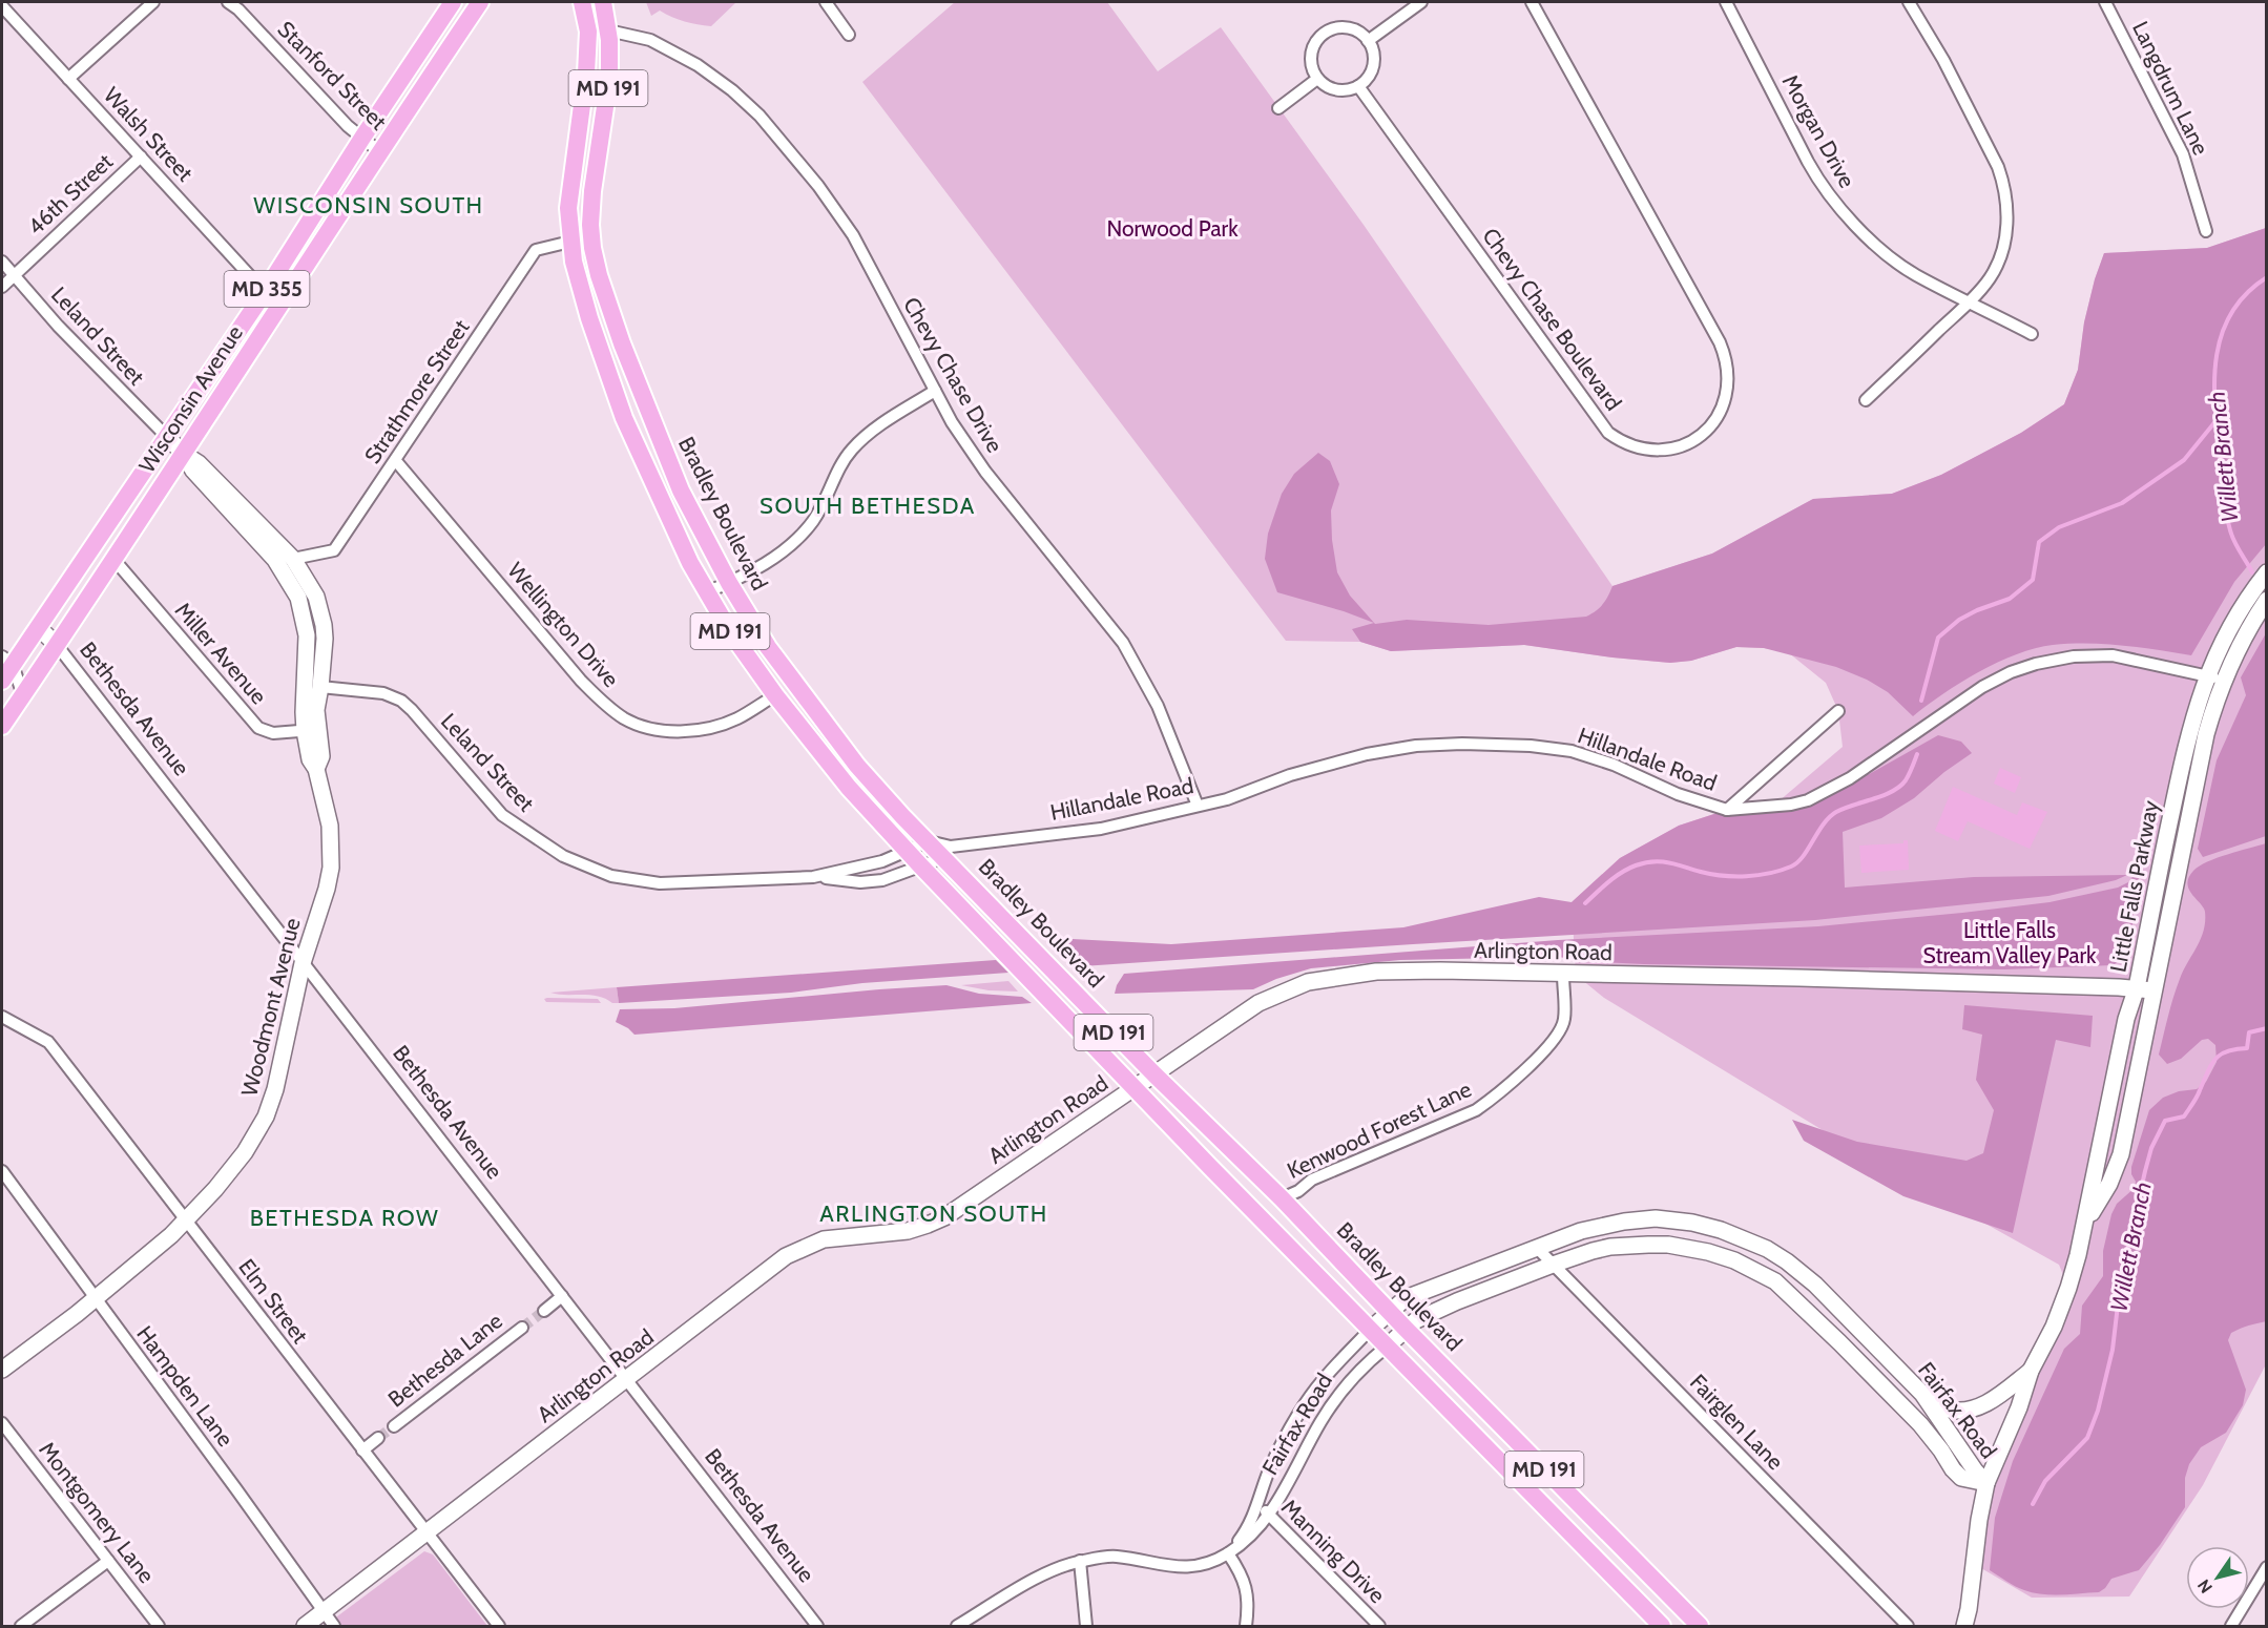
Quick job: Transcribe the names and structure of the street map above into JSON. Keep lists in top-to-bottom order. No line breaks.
{"streets":{"main road":["MD 191","MD 355","Wisconsin Avenue","Bradley Boulevard"],"street":["Stanford Street","Langdrum Lane","Morgan Drive","Walsh Street","46th Street","Chevy Chase Boulevard","Leland Street","Chevy Chase Drive","Strathmore Street","Wellington Drive","Miller Avenue","Bethesda Avenue","Hillandale Road","Little Falls Parkway","Arlington Road","Woodmont Avenue","Kenwood Forest Lane","Elm Street","Bethesda Lane","Hampden Lane","Fairfax Road","Fairglen Lane","Montgomery Lane","Manning Drive"]},"crossings":[["Stanford Street","Wisconsin Avenue"],["MD 191","Leland Street"],["MD 191","Strathmore Street"],["MD 191","Wellington Drive"],["MD 191","Arlington Road"],["MD 191","Fairfax Road"],["Walsh Street","46th Street"],["Walsh Street","Wisconsin Avenue"],["46th Street","Leland Street"],["Leland Street","Wisconsin Avenue"],["Leland Street","Bradley Boulevard"],["Leland Street","Hillandale Road"],["Leland Street","Woodmont Avenue"],["Chevy Chase Drive","Bradley Boulevard"],["Chevy Chase Drive","Hillandale Road"],["Strathmore Street","Wellington Drive"],["Strathmore Street","Woodmont Avenue"],["Wisconsin Avenue","Miller Avenue"],["Wisconsin Avenue","Bethesda Avenue"],["Wisconsin Avenue","Woodmont Avenue"],["Bradley Boulevard","Hillandale Road"],["Bradley Boulevard","Arlington Road"],["Bradley Boulevard","Kenwood Forest Lane"],["Bradley Boulevard","Fairfax Road"],["Miller Avenue","Woodmont Avenue"],["Bethesda Avenue","Arlington Road"],["Bethesda Avenue","Woodmont Avenue"],["Hillandale Road","Little Falls Parkway"],["Little Falls Parkway","Arlington Road"],["Little Falls Parkway","Fairfax Road"],["Arlington Road","Kenwood Forest Lane"],["Arlington Road","Elm Street"],["Arlington Road","Hampden Lane"],["Woodmont Avenue","Elm Street"],["Woodmont Avenue","Hampden Lane"],["Fairfax Road","Fairglen Lane"],["Fairfax Road","Manning Drive"]],"districts":["WISCONSIN SOUTH","SOUTH BETHESDA","ARLINGTON SOUTH","BETHESDA ROW"],"water":["Willett Branch"],"parks":["Norwood Park","Little Falls Stream Valley Park"],"north":"bottom left"}
